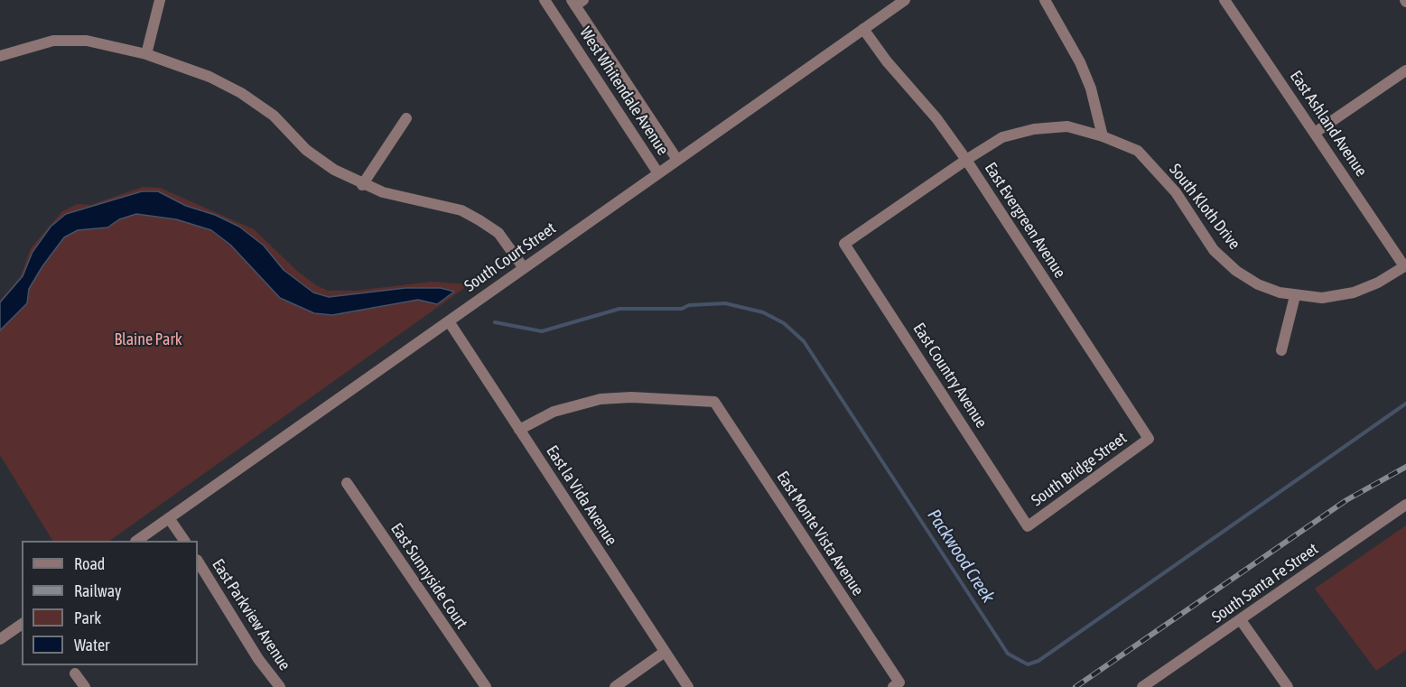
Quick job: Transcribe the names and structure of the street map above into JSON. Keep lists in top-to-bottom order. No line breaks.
{"streets":{"street":["West Whitendale Avenue","East Ashland Avenue","South Kloth Drive","East Evergreen Avenue","South Court Street","East Country Avenue","South Bridge Street","East la Vida Avenue","East Monte Vista Avenue","East Sunnyside Court","South Santa Fe Street","East Parkview Avenue"]},"crossings":[["West Whitendale Avenue","South Court Street"],["East Ashland Avenue","South Kloth Drive"],["South Kloth Drive","East Evergreen Avenue"],["South Kloth Drive","East Country Avenue"],["East Evergreen Avenue","South Court Street"],["East Evergreen Avenue","South Bridge Street"],["South Court Street","East la Vida Avenue"],["East Country Avenue","South Bridge Street"],["East la Vida Avenue","East Monte Vista Avenue"]],"water":["Packwood Creek"],"parks":["Blaine Park"],"legend":["Road","Railway","Park","Water"]}
